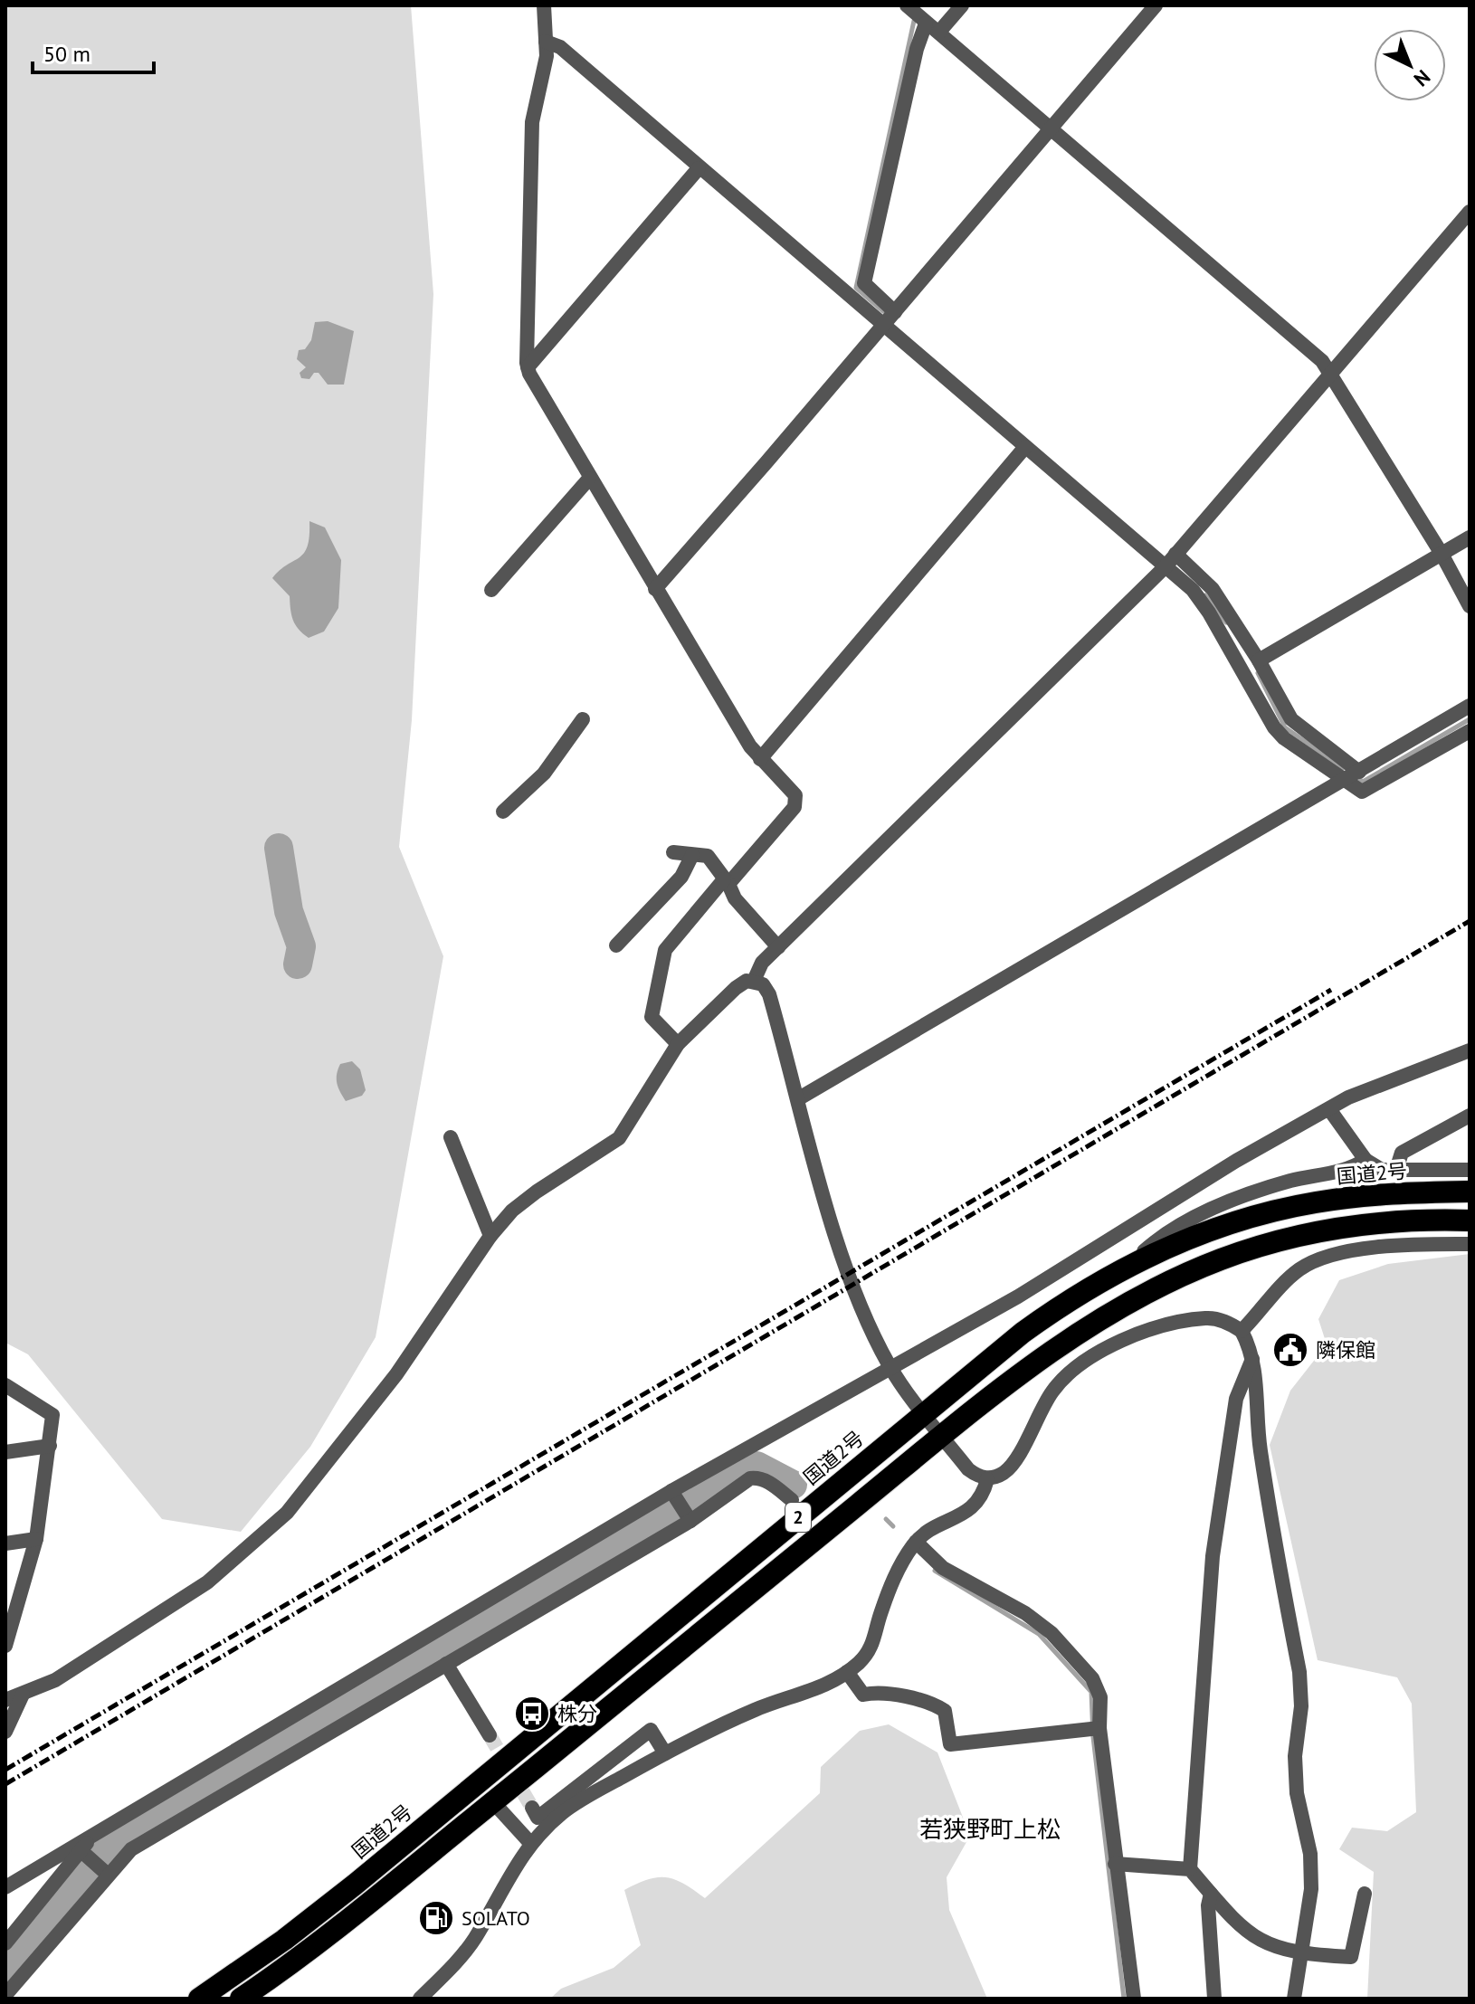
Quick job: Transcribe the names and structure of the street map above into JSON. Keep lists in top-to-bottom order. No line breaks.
{"streets":{"highway":["国道2号","2"]},"districts":["若狭野町上松"],"places":{"public building":["隣保館"],"bus stop":["株分"],"fuel station":["SOLATO"]},"scale_bar":"50 m","north":"bottom right"}
